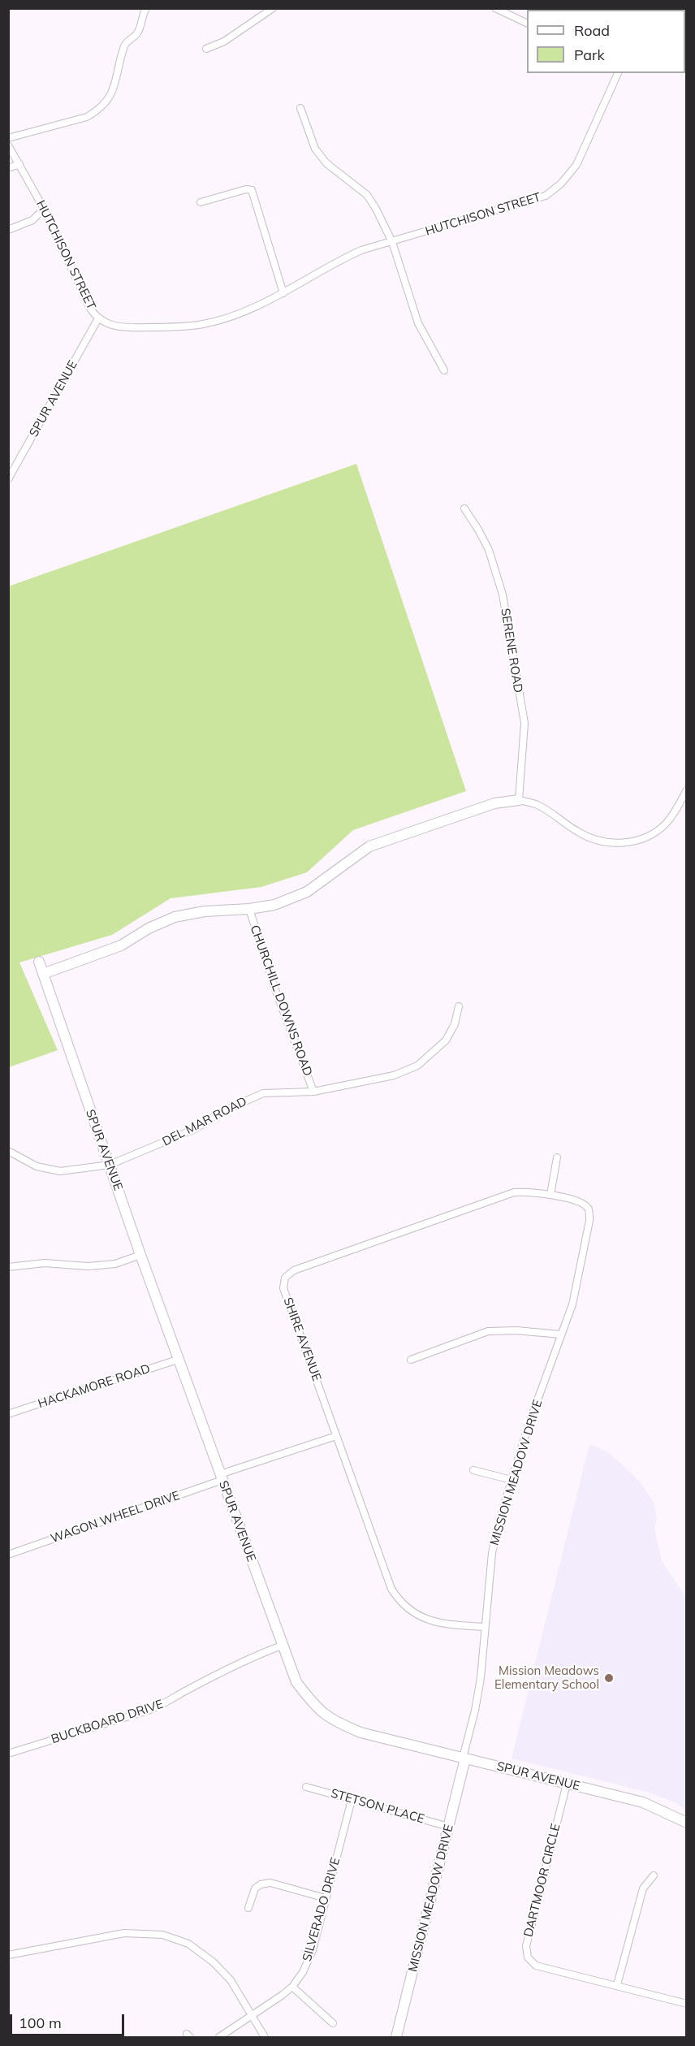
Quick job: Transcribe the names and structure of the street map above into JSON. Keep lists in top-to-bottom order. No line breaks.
{"streets":{"street":["HUTCHISON STREET","SPUR AVENUE","SERENE ROAD","CHURCHILL DOWNS ROAD","DEL MAR ROAD","SHIRE AVENUE","HACKAMORE ROAD","MISSION MEADOW DRIVE","WAGON WHEEL DRIVE","BUCKBOARD DRIVE","STETSON PLACE","DARTMOOR CIRCLE","SILVERADO DRIVE"]},"crossings":[["HUTCHISON STREET","SPUR AVENUE"],["SPUR AVENUE","DEL MAR ROAD"],["SPUR AVENUE","HACKAMORE ROAD"],["SPUR AVENUE","MISSION MEADOW DRIVE"],["SPUR AVENUE","WAGON WHEEL DRIVE"],["SPUR AVENUE","BUCKBOARD DRIVE"],["SPUR AVENUE","DARTMOOR CIRCLE"],["CHURCHILL DOWNS ROAD","DEL MAR ROAD"],["SHIRE AVENUE","MISSION MEADOW DRIVE"],["SHIRE AVENUE","WAGON WHEEL DRIVE"],["MISSION MEADOW DRIVE","STETSON PLACE"],["STETSON PLACE","SILVERADO DRIVE"]],"places":["Mission Meadows Elementary School"],"legend":["Road","Park"],"scale_bar":"100 m"}
